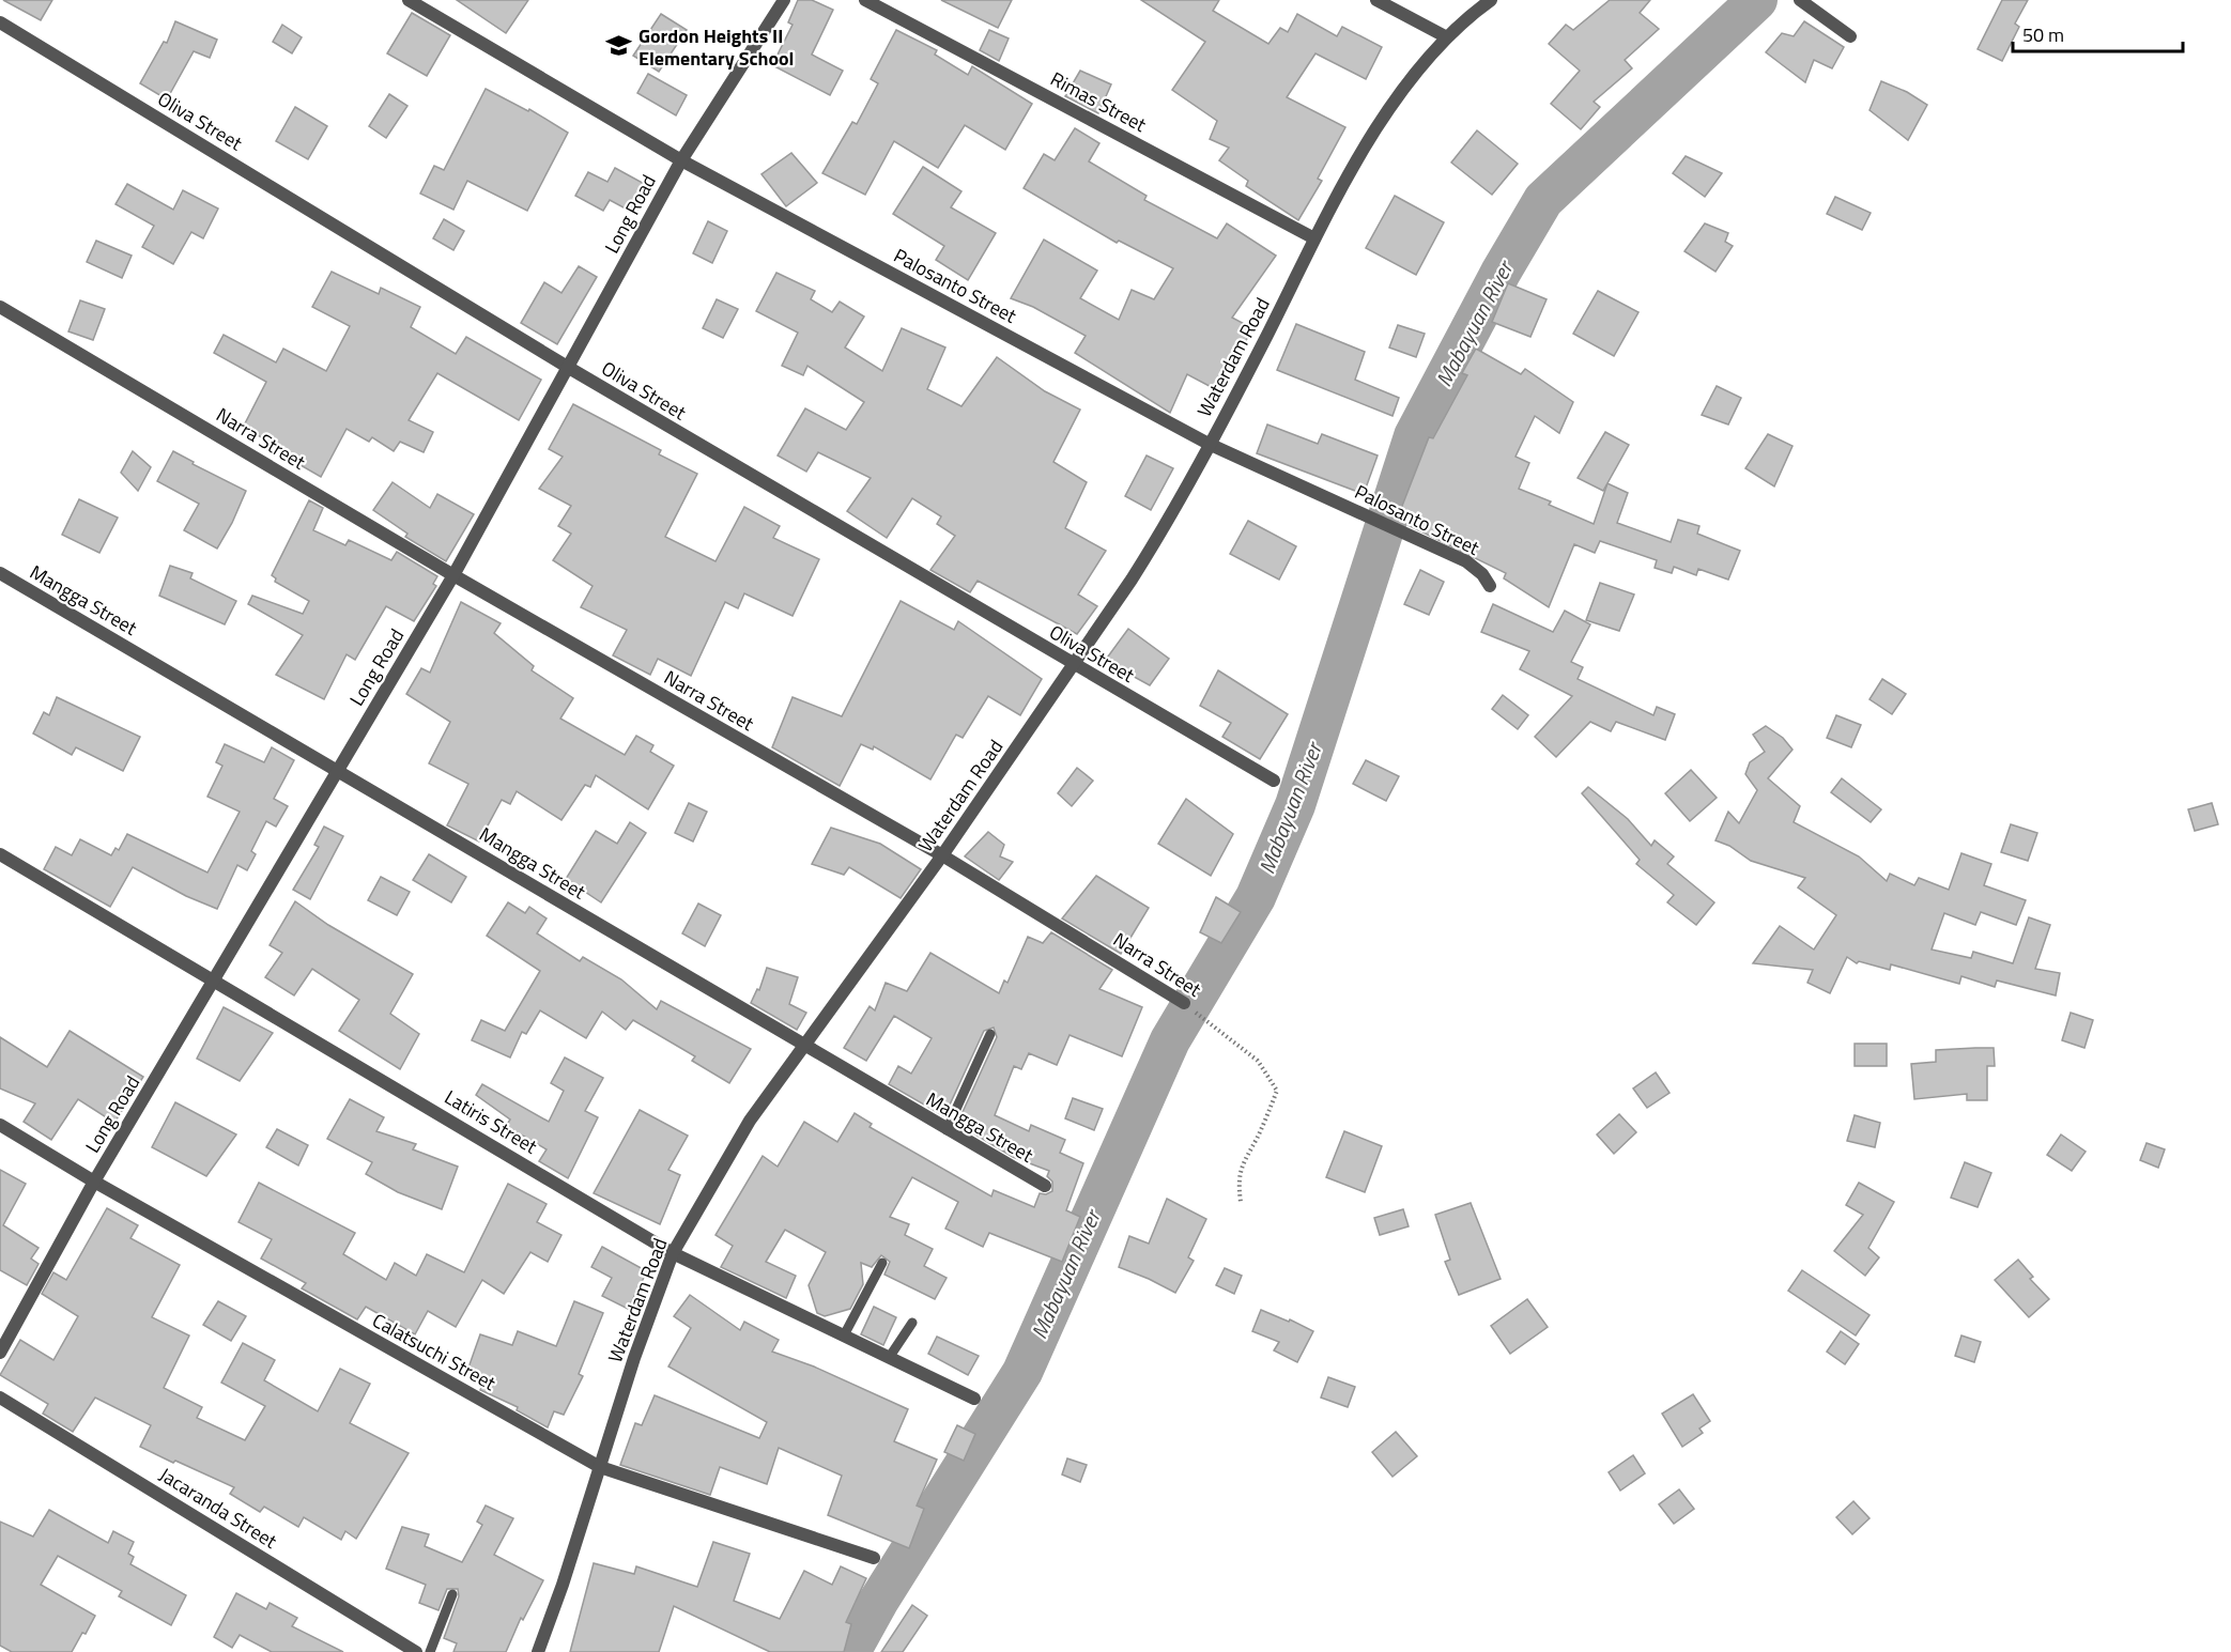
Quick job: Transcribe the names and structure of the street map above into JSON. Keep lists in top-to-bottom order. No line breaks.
{"streets":{"street":["Rimas Street","Oliva Street","Long Road","Palosanto Street","Waterdam Road","Narra Street","Mangga Street","Latiris Street","Calatsuchi Street","Jacaranda Street"]},"crossings":[["Rimas Street","Waterdam Road"],["Oliva Street","Long Road"],["Oliva Street","Waterdam Road"],["Long Road","Palosanto Street"],["Long Road","Narra Street"],["Long Road","Mangga Street"],["Long Road","Latiris Street"],["Long Road","Calatsuchi Street"],["Palosanto Street","Waterdam Road"],["Waterdam Road","Narra Street"],["Waterdam Road","Mangga Street"],["Waterdam Road","Latiris Street"],["Waterdam Road","Calatsuchi Street"]],"water":["Mabayuan River"],"places":{"school or university":["Gordon Heights II Elementary School"]},"scale_bar":"50 m"}
